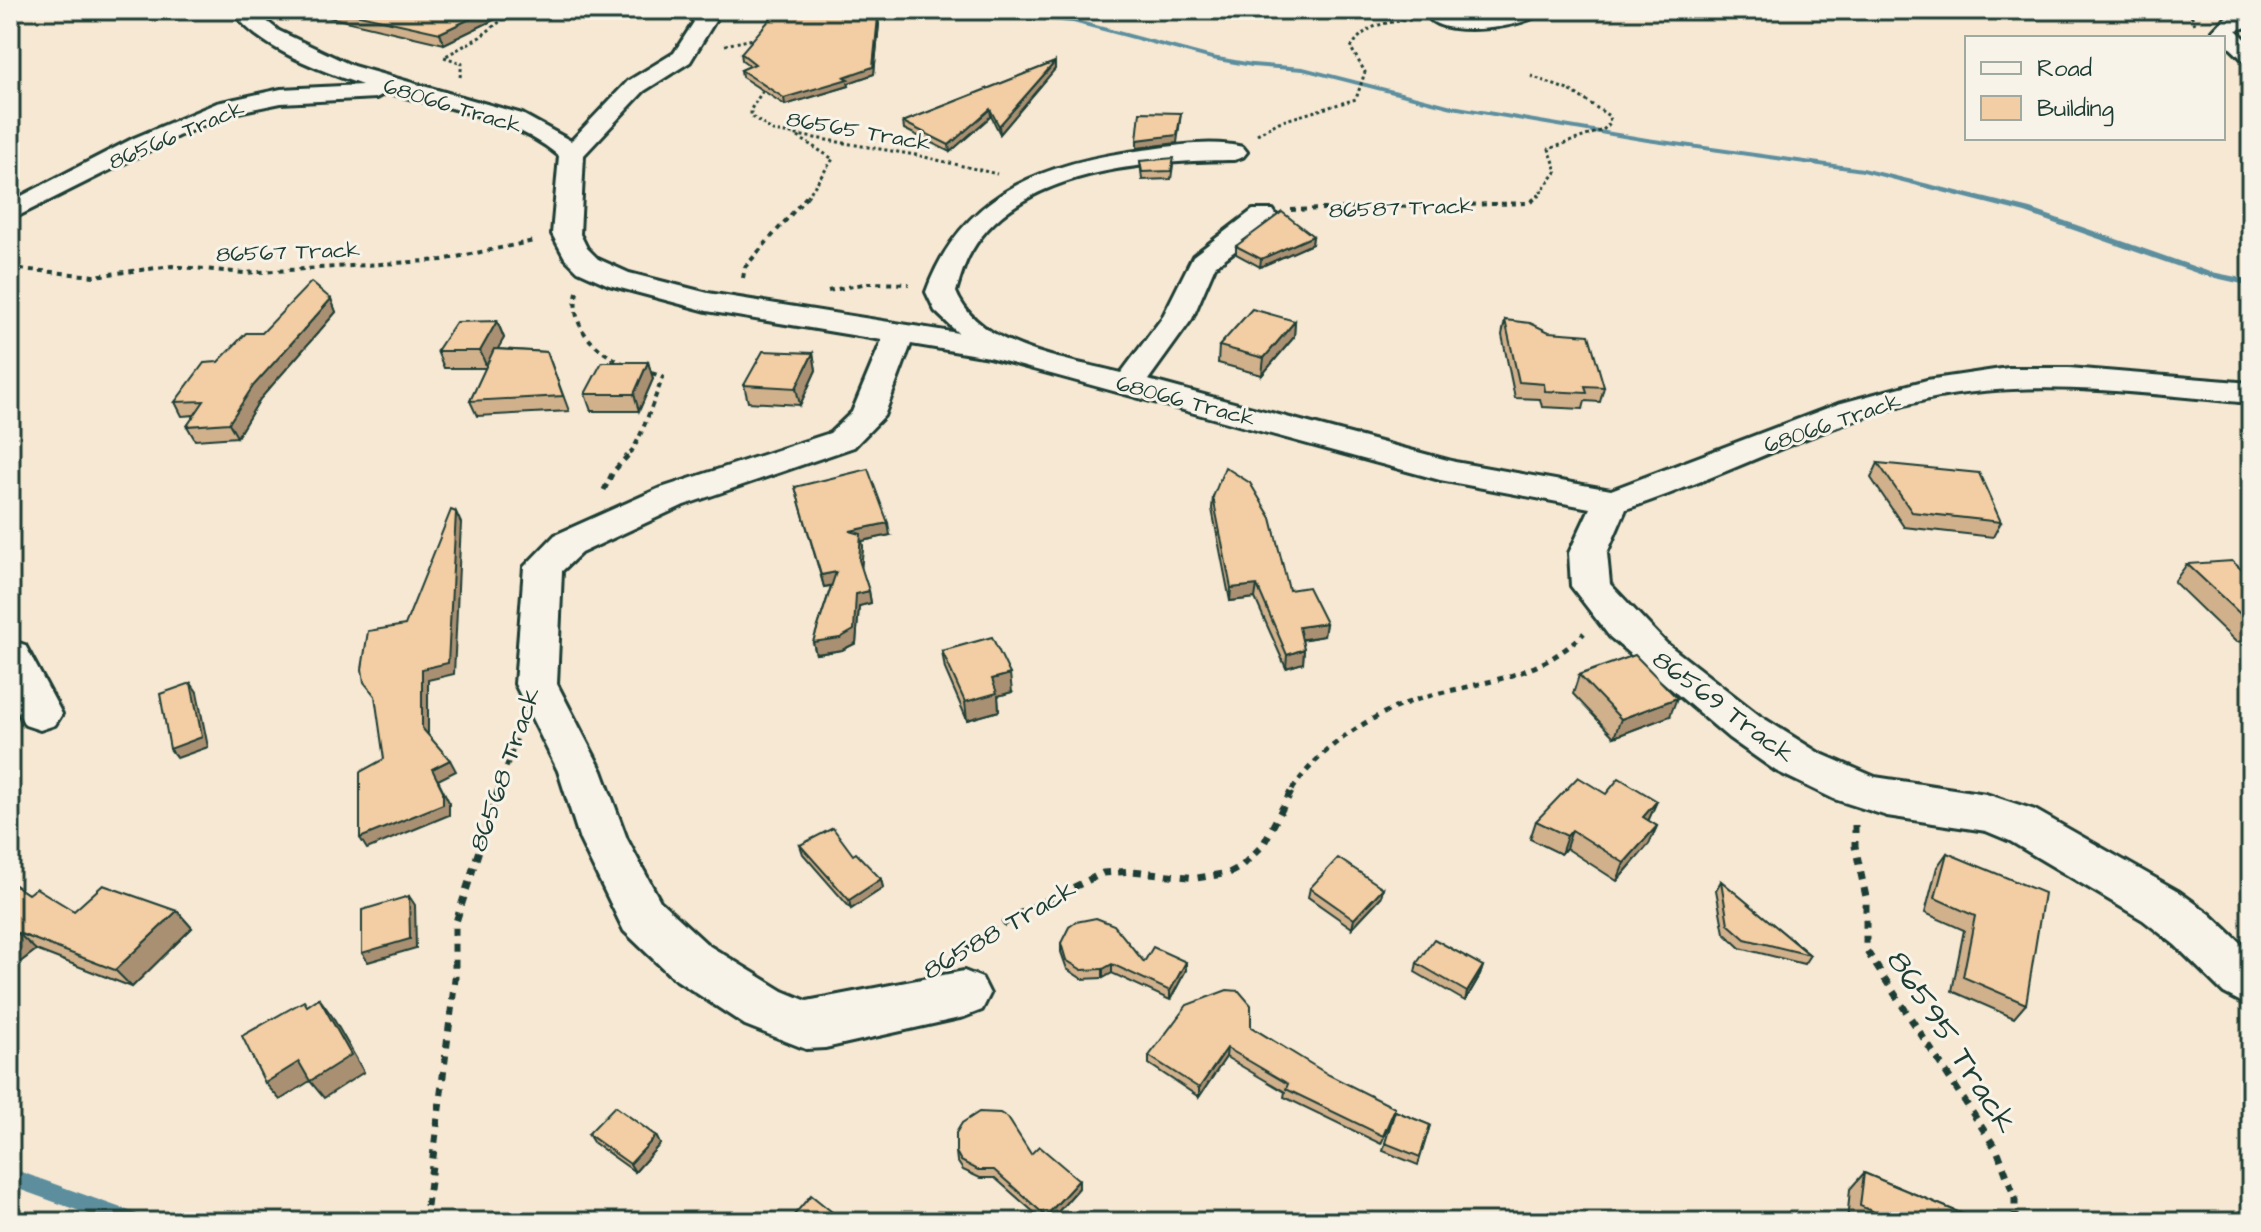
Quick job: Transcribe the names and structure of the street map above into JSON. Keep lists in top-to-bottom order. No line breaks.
{"streets":{"street":["68066 Track","86566 Track","86569 Track","86568 Track","86588 Track"],"path":["86565 Track","86587 Track","86567 Track","86595 Track"]},"crossings":[["68066 Track","86566 Track"],["86569 Track","86588 Track"],["86569 Track","86595 Track"],["86568 Track","86588 Track"]],"legend":["Road","Building"]}
